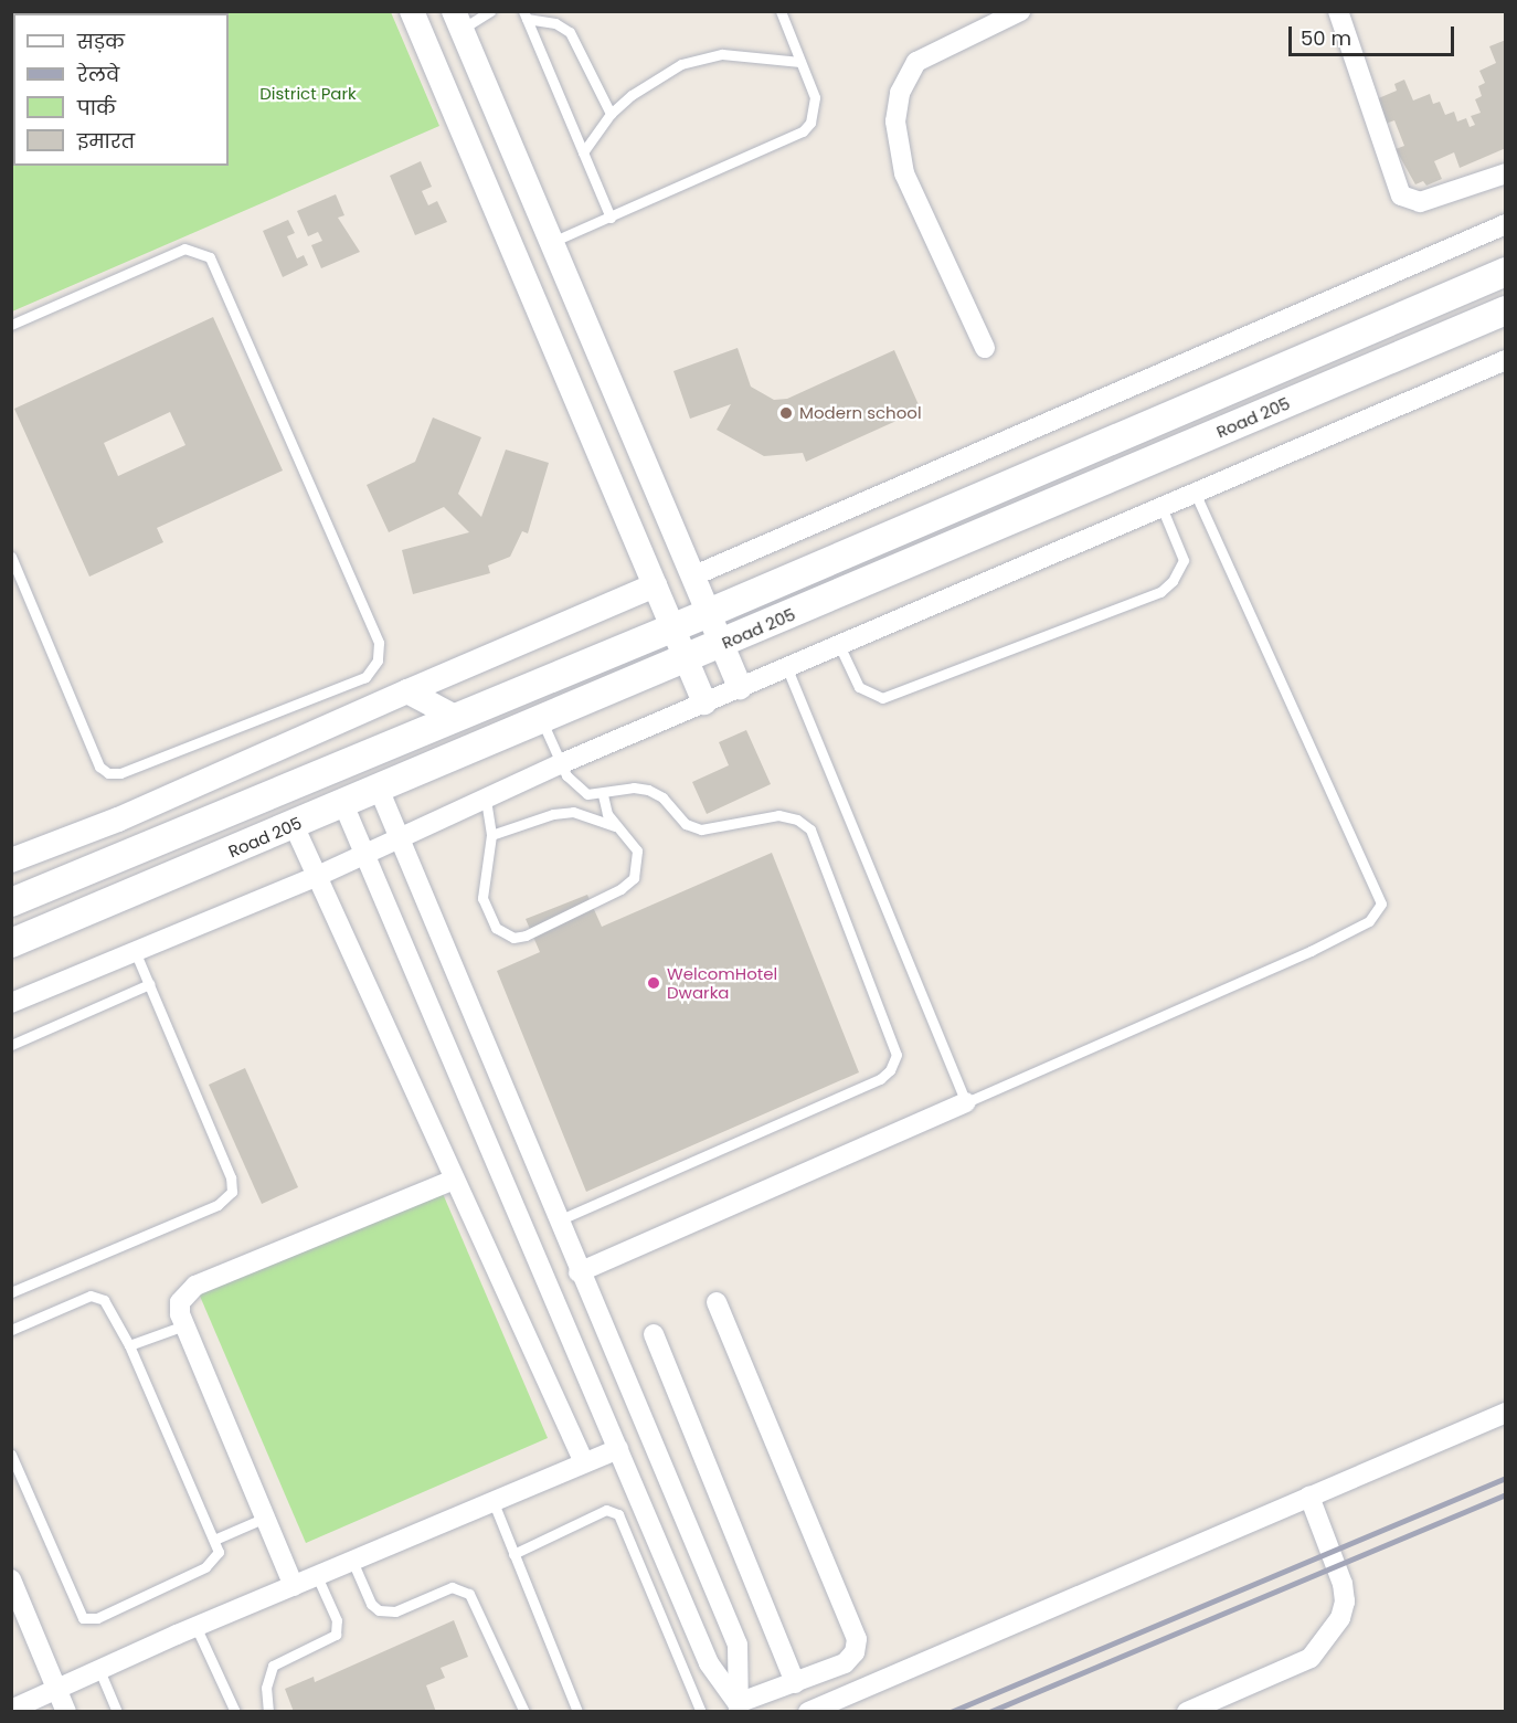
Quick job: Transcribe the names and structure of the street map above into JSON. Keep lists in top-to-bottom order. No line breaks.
{"streets":{"main road":["Road 205"]},"parks":["District Park"],"places":["Modern school","WelcomHotel Dwarka"],"legend":["सड़क","रेलवे","पार्क","इमारत"],"scale_bar":"50 m"}
